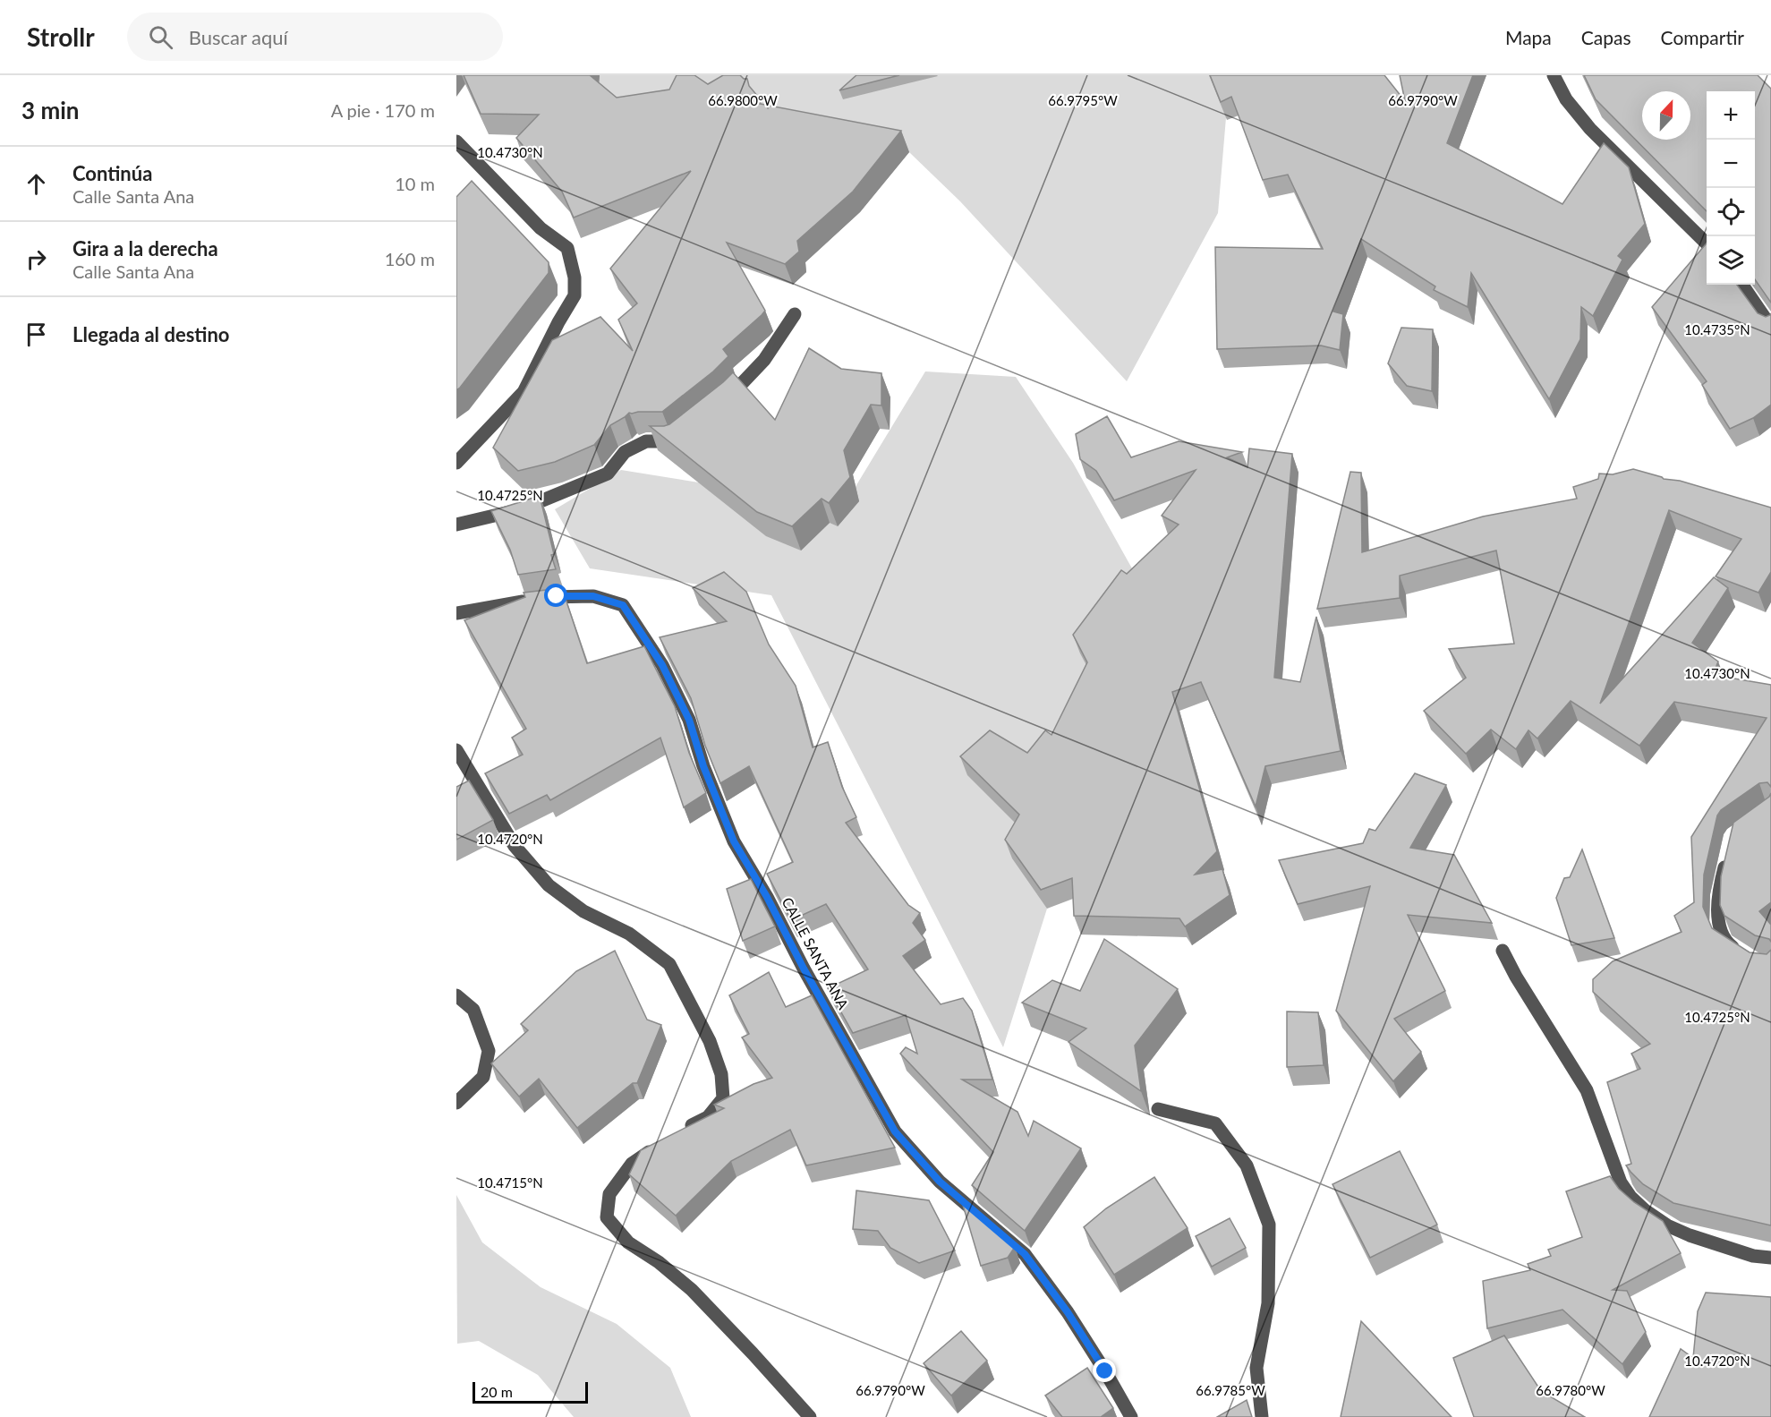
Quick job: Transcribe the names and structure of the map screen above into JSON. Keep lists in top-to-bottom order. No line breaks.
{"streets":{"street":["CALLE SANTA ANA"]},"scale_bar":"20 m","north":"top","page":{"header":"Strollr","search":"Buscar aquí","nav":["Mapa","Capas","Compartir"],"heading":["3 min","A pie · 170 m"],"map_buttons":["+","−"],"list":[["Continúa","Calle Santa Ana","10 m"],["Gira a la derecha","Calle Santa Ana","160 m"],"Llegada al destino"],"scale":"20 m"},"coordinates":["66.9800°W","66.9795°W","66.9790°W","10.4730°N","10.4735°N","10.4725°N","10.4720°N","10.4715°N","66.9785°W","66.9780°W"]}
